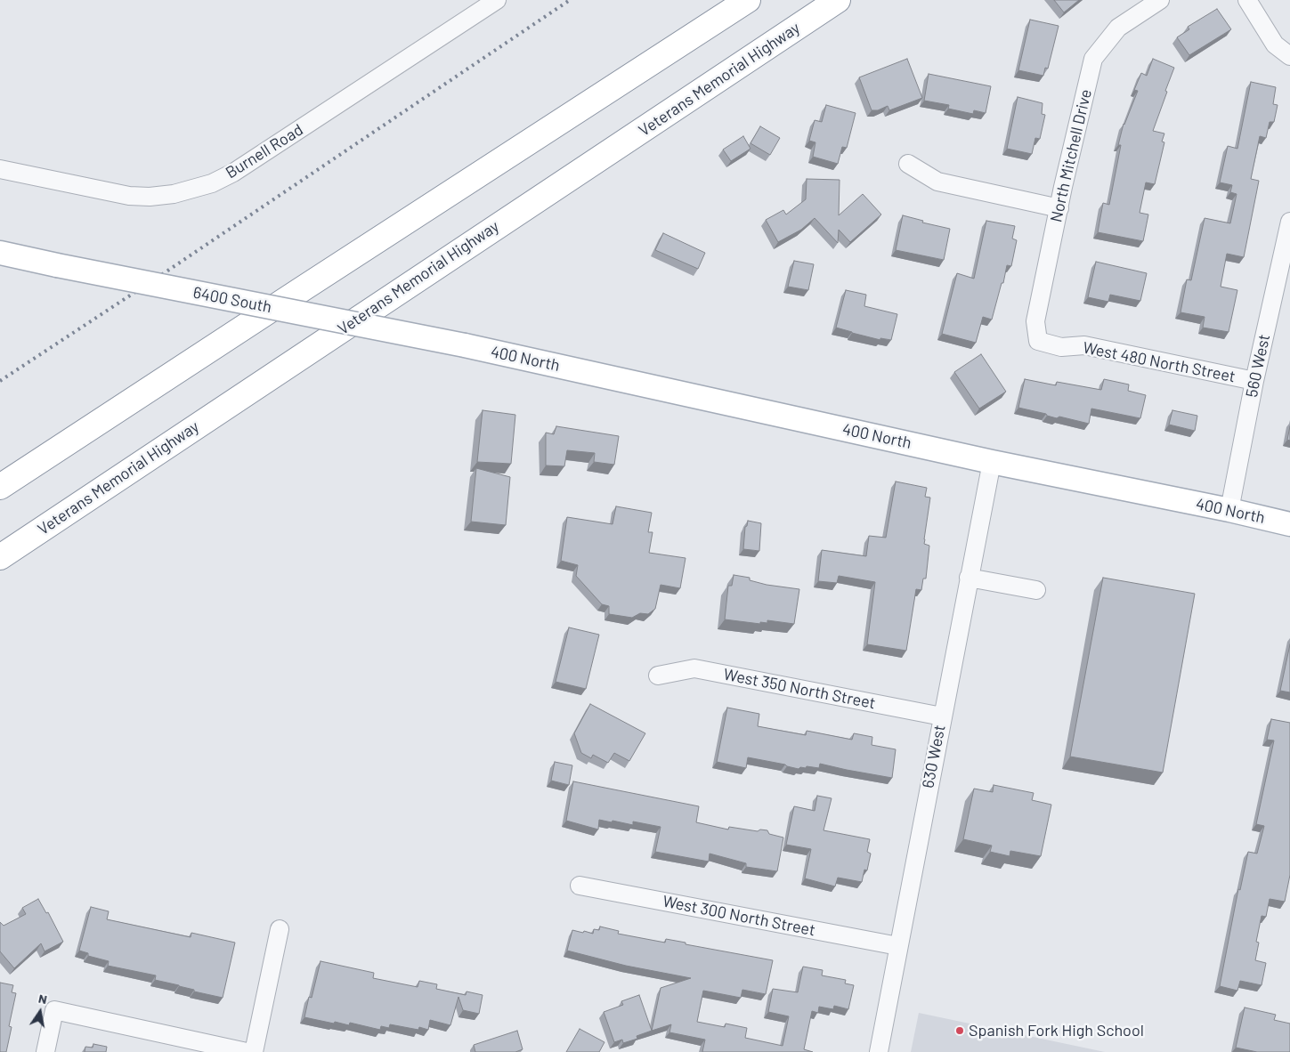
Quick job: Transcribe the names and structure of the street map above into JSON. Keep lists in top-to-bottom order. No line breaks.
{"streets":{"highway":["Veterans Memorial Highway"],"main road":["6400 South","400 North"],"street":["Burnell Road","North Mitchell Drive","West 480 North Street","560 West","West 350 North Street","630 West","West 300 North Street"]},"crossings":[["North Mitchell Drive","West 480 North Street"],["6400 South","400 North"],["400 North","560 West"],["400 North","630 West"],["West 480 North Street","560 West"],["West 350 North Street","630 West"],["630 West","West 300 North Street"]],"places":["Spanish Fork High School"],"north":"top"}
